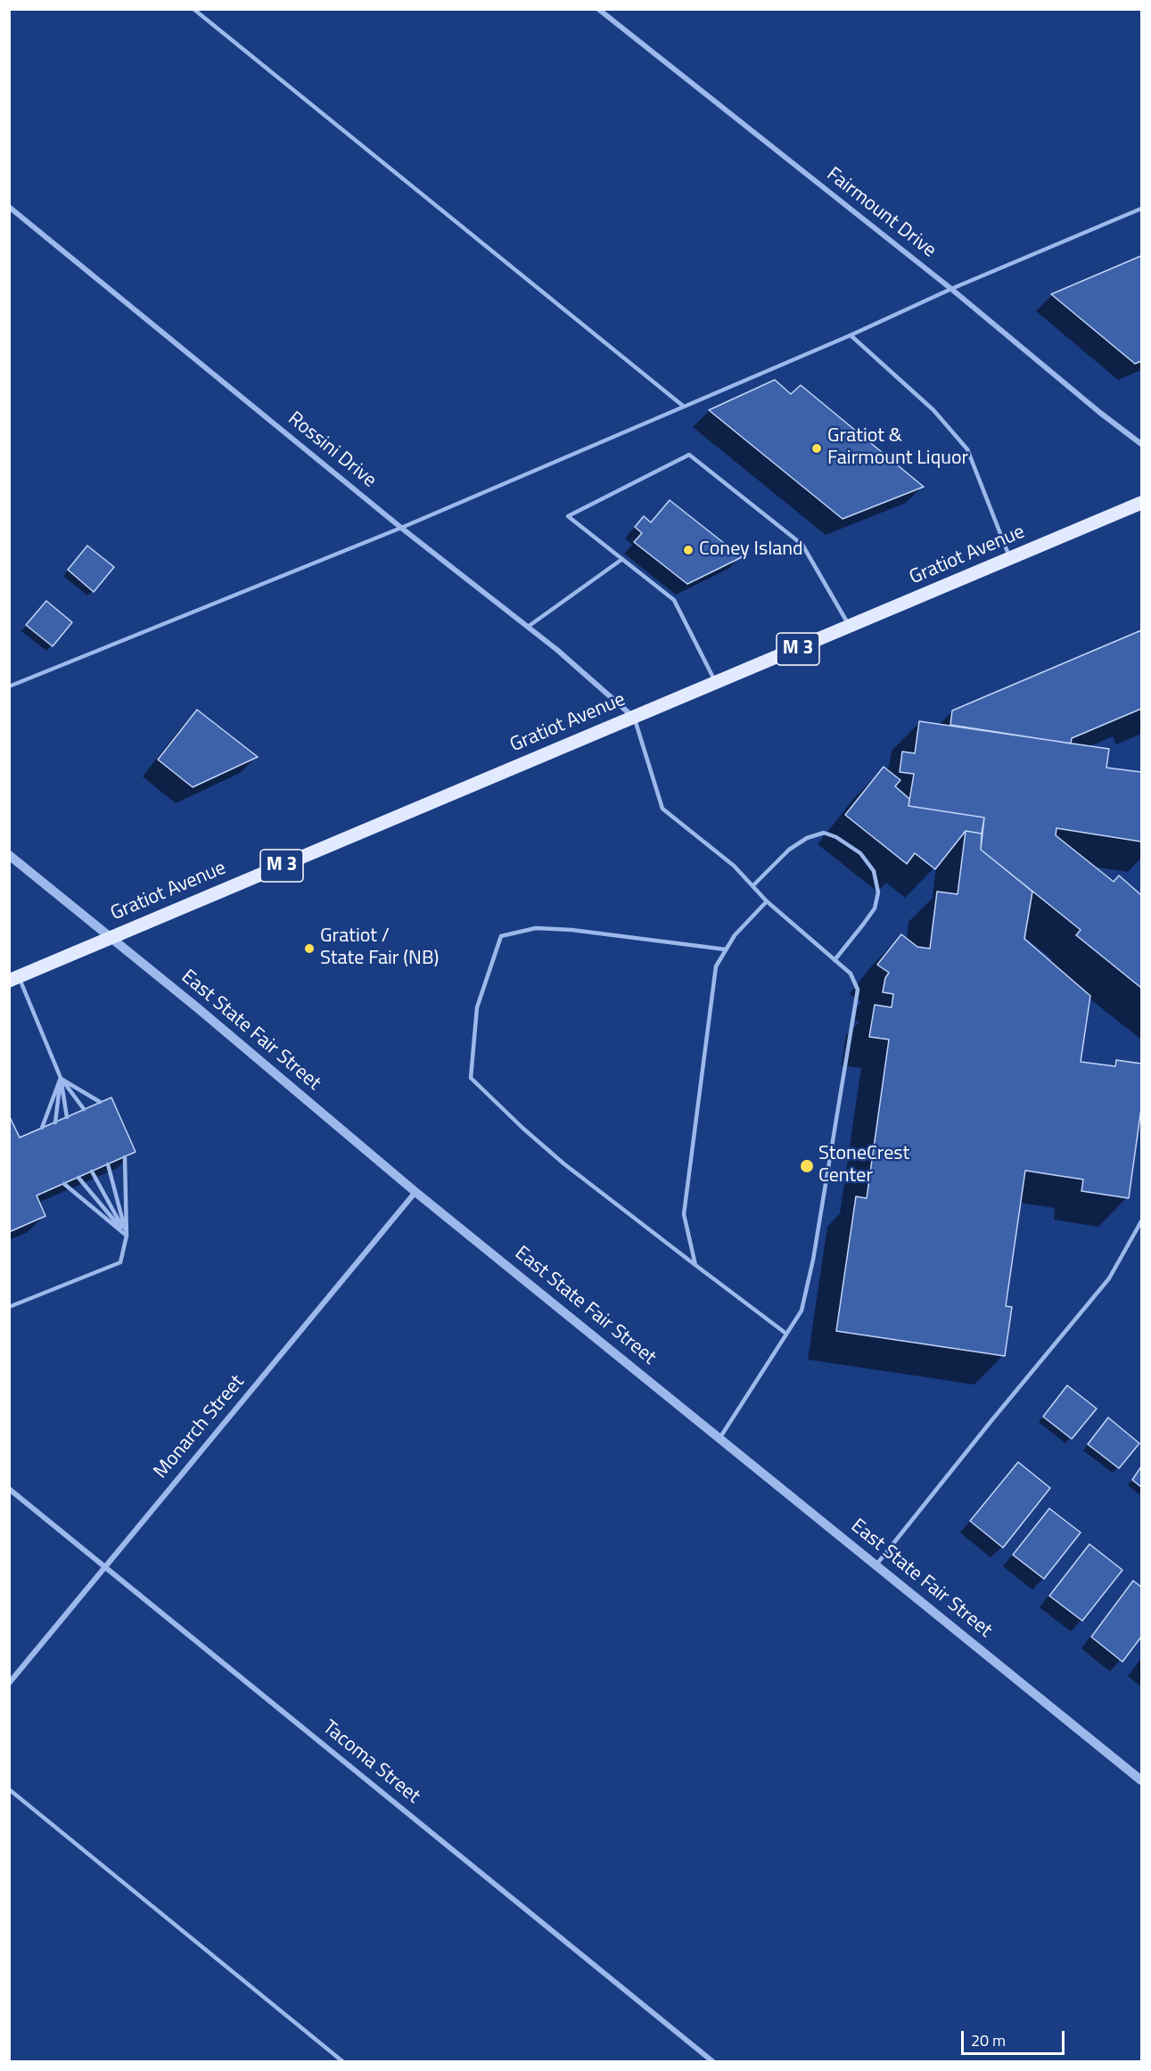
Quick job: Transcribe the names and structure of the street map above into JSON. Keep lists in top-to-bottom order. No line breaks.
{"streets":{"main road":["Gratiot Avenue","M 3"],"street":["Fairmount Drive","Rossini Drive","East State Fair Street","Monarch Street","Tacoma Street"]},"crossings":[["Rossini Drive","Gratiot Avenue"],["Gratiot Avenue","East State Fair Street"],["East State Fair Street","Monarch Street"],["Monarch Street","Tacoma Street"]],"places":["Gratiot & Fairmount Liquor","Coney Island","Gratiot / State Fair (NB)","StoneCrest Center"],"scale_bar":"20 m"}
